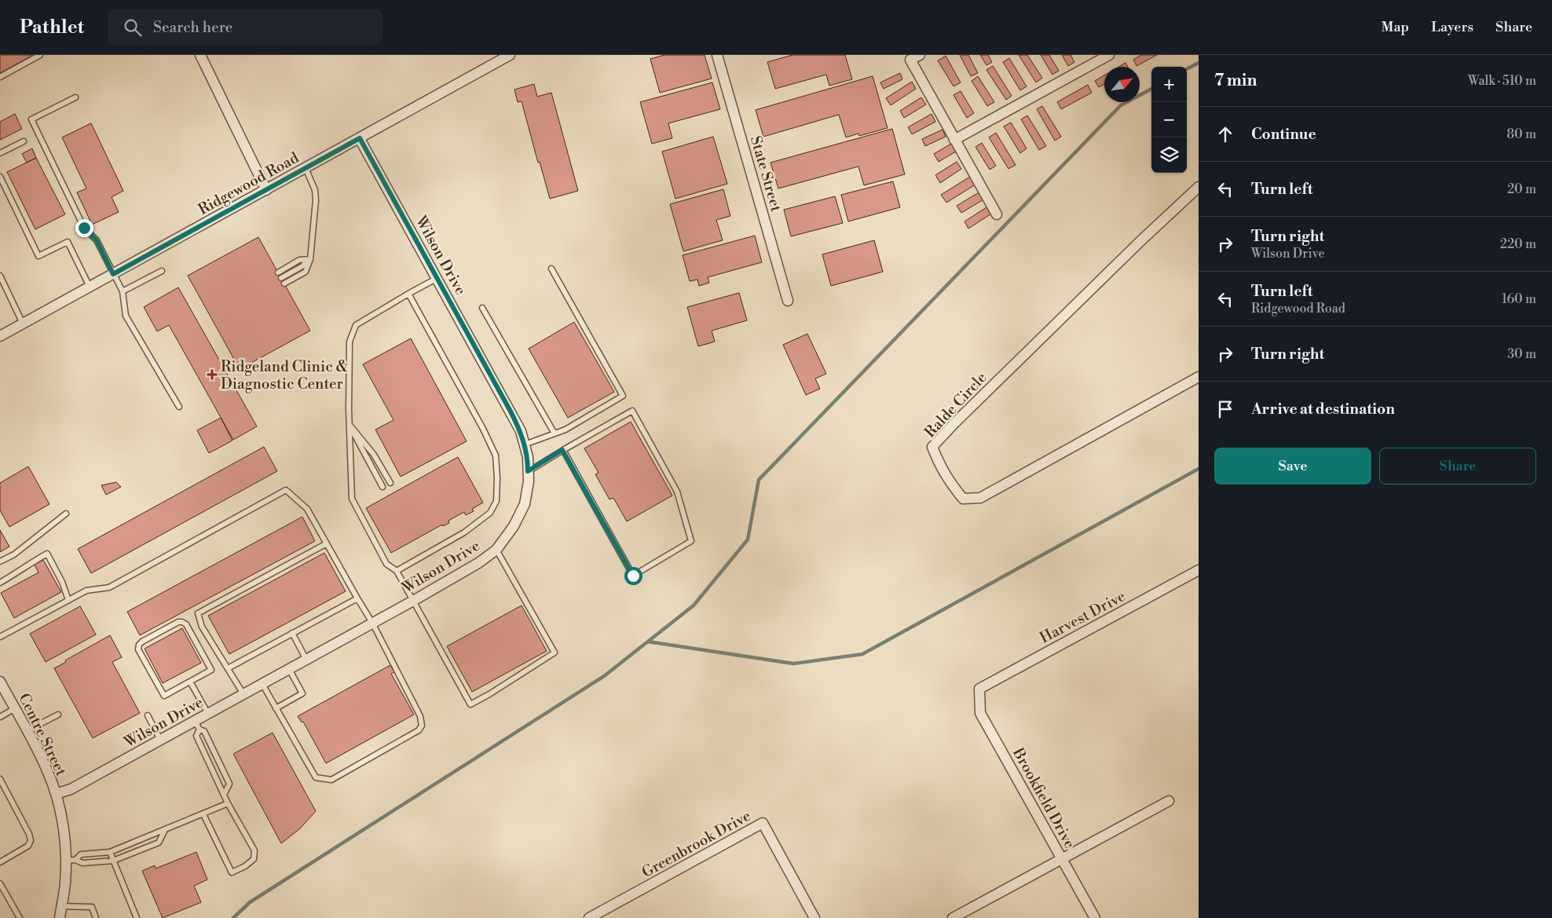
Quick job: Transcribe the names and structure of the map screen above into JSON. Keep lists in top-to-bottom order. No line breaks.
{"streets":{"street":["State Street","Ridgewood Road","Wilson Drive","Ralde Circle","Harvest Drive","Centre Street","Brookfield Drive","Greenbrook Drive"]},"crossings":[["Ridgewood Road","Wilson Drive"],["Wilson Drive","Centre Street"],["Harvest Drive","Brookfield Drive"]],"places":{"health":["Ridgeland Clinic & Diagnostic Center"]},"north":"top right","page":{"header":"Pathlet","search":"Search here","nav":["Map","Layers","Share"],"heading":["7 min","Walk · 510 m"],"map_buttons":["+","−"],"list":[["Continue","80 m"],["Turn left","20 m"],["Turn right","Wilson Drive","220 m"],["Turn left","Ridgewood Road","160 m"],["Turn right","30 m"],"Arrive at destination"],"buttons":["Save","Share"]}}
